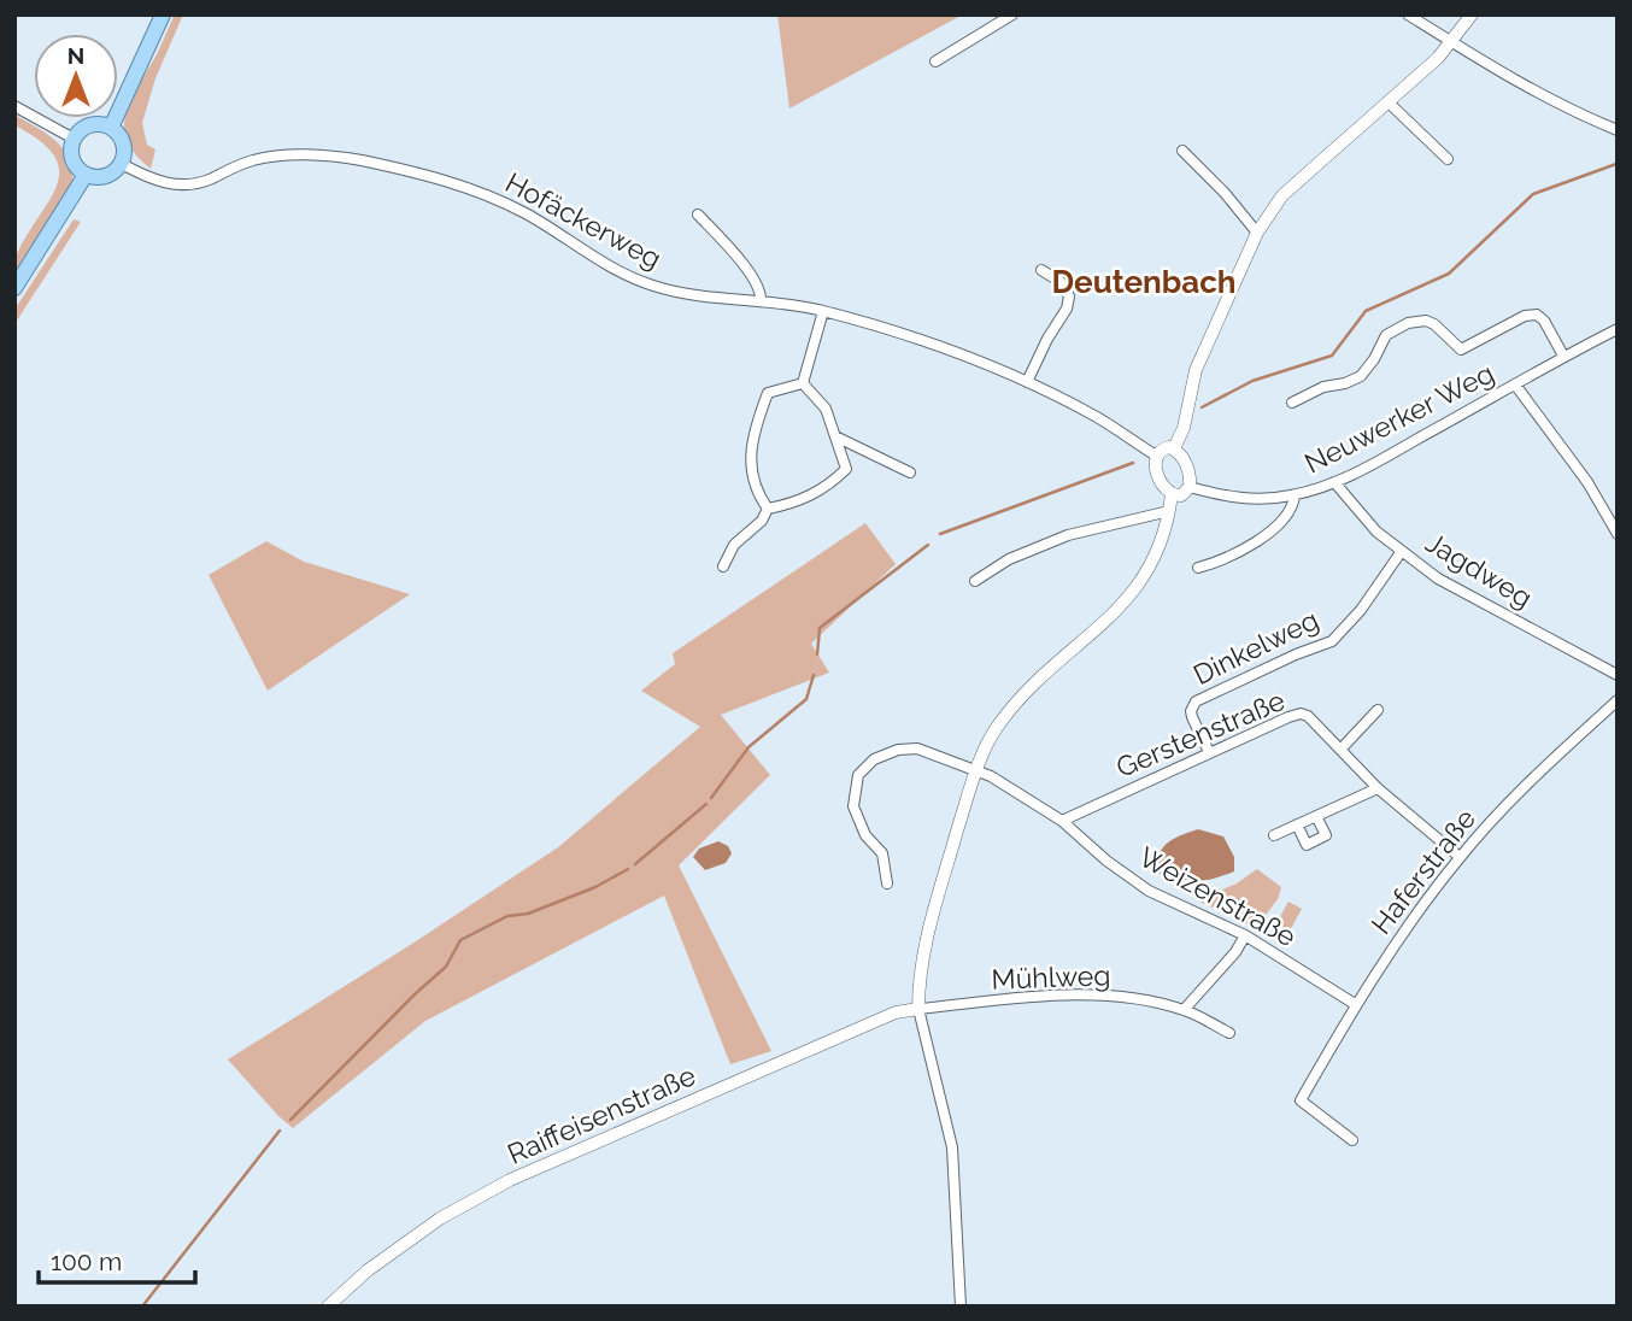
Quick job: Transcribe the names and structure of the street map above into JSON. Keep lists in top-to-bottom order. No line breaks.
{"streets":{"street":["Hofäckerweg","Neuwerker Weg","Jagdweg","Dinkelweg","Gerstenstraße","Haferstraße","Weizenstraße","Mühlweg","Raiffeisenstraße"]},"crossings":[["Neuwerker Weg","Jagdweg"],["Jagdweg","Dinkelweg"],["Dinkelweg","Gerstenstraße"],["Gerstenstraße","Haferstraße"],["Gerstenstraße","Weizenstraße"],["Haferstraße","Weizenstraße"],["Mühlweg","Raiffeisenstraße"]],"districts":["Deutenbach"],"scale_bar":"100 m","north":"top"}
